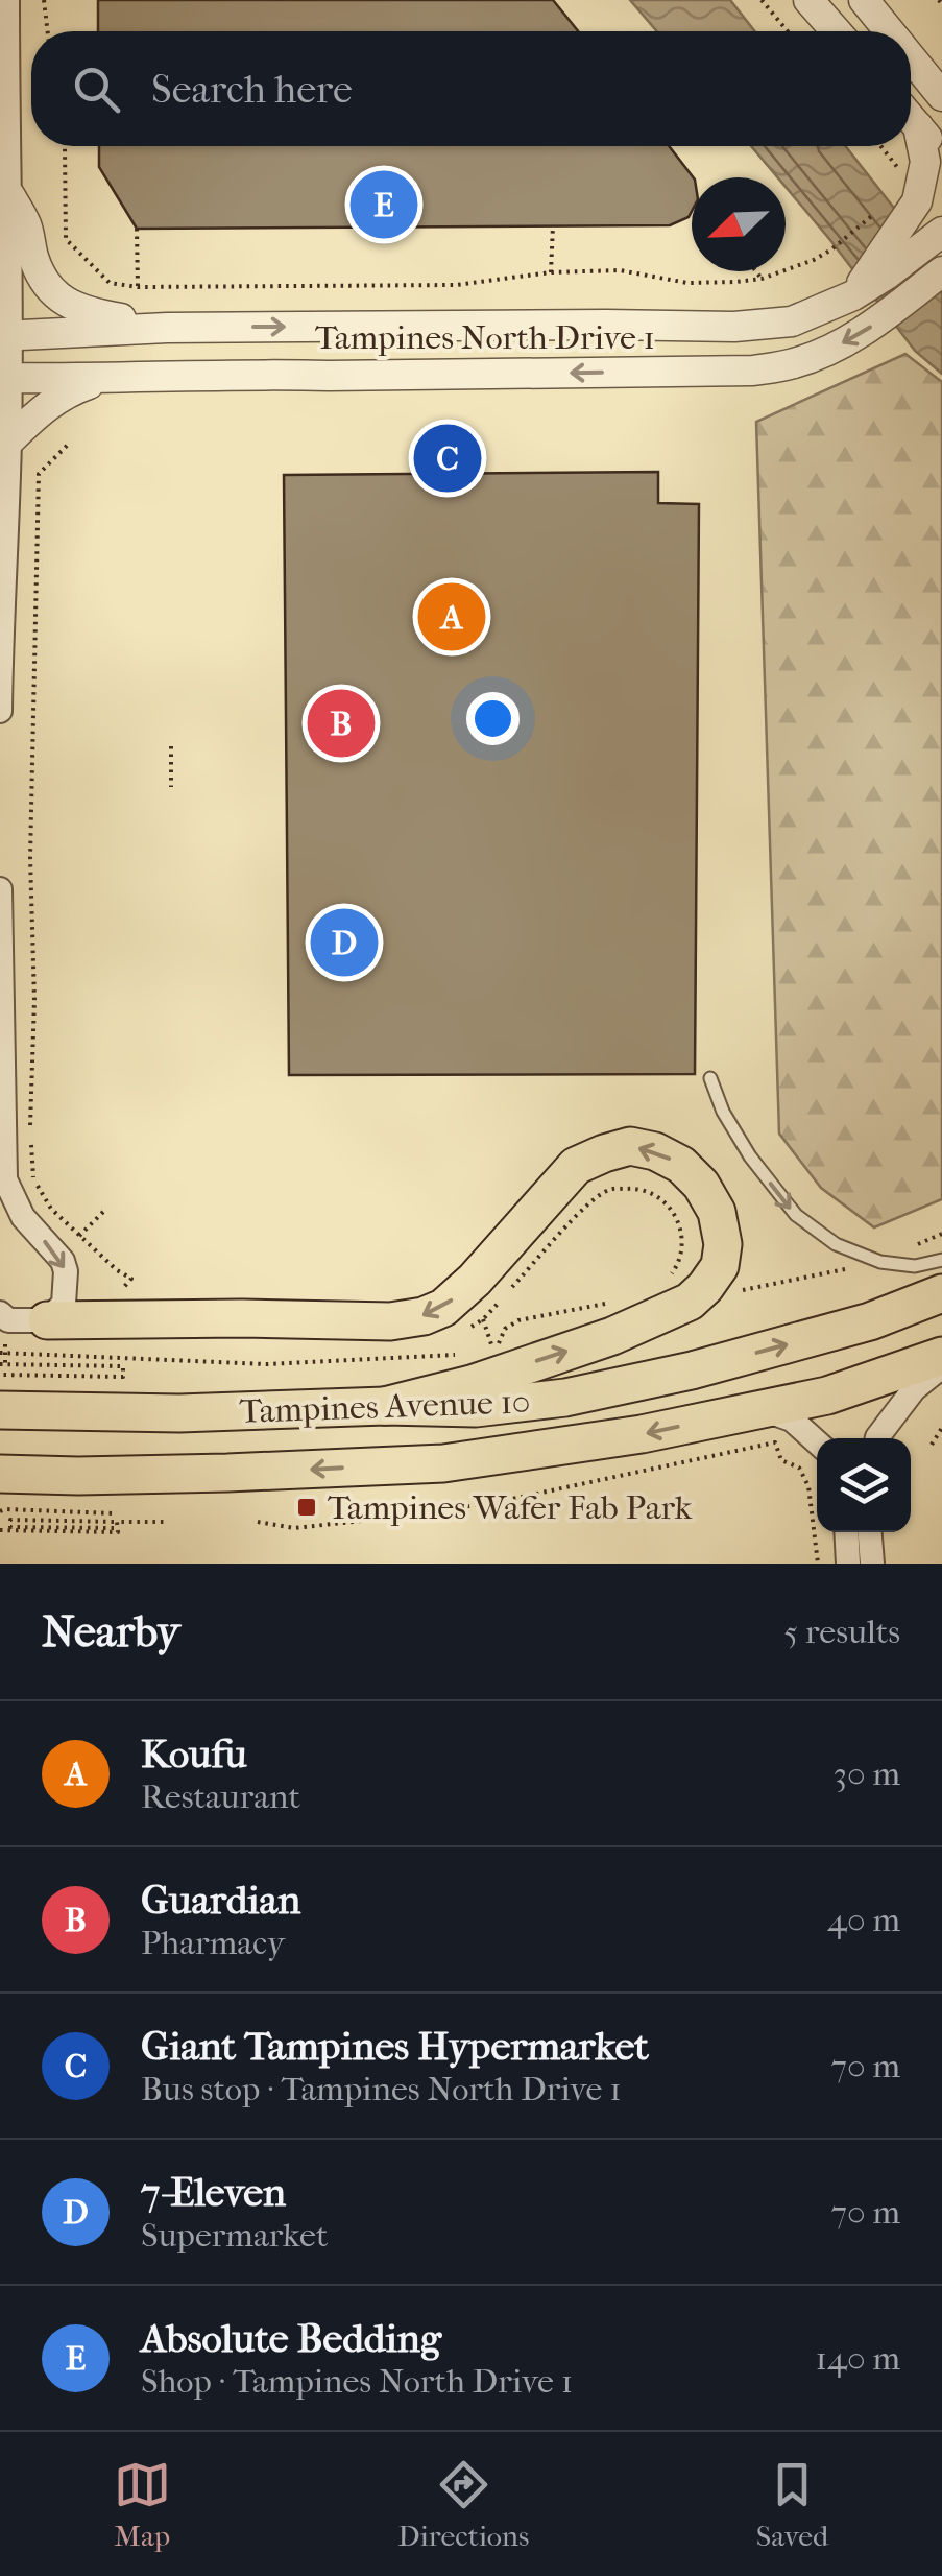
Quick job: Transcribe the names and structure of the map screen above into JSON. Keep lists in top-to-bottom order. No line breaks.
{"streets":{"main road":["Tampines Avenue 10"],"street":["Tampines North Drive 1"]},"places":{"transit":["Tampines Wafer Fab Park"]},"north":"bottom left","page":{"search":"Search here","pins":["E","C","A","B","D"],"heading":["Nearby","5 results"],"list":[{"mark":"A","name":"Koufu","note":"Restaurant","value":"30 m"},{"mark":"B","name":"Guardian","note":"Pharmacy","value":"40 m"},{"mark":"C","name":"Giant Tampines Hypermarket","note":"Bus stop · Tampines North Drive 1","value":"70 m"},{"mark":"D","name":"7-Eleven","note":"Supermarket","value":"70 m"},{"mark":"E","name":"Absolute Bedding","note":"Shop · Tampines North Drive 1","value":"140 m"}],"nav":["Map","Directions","Saved"]}}
